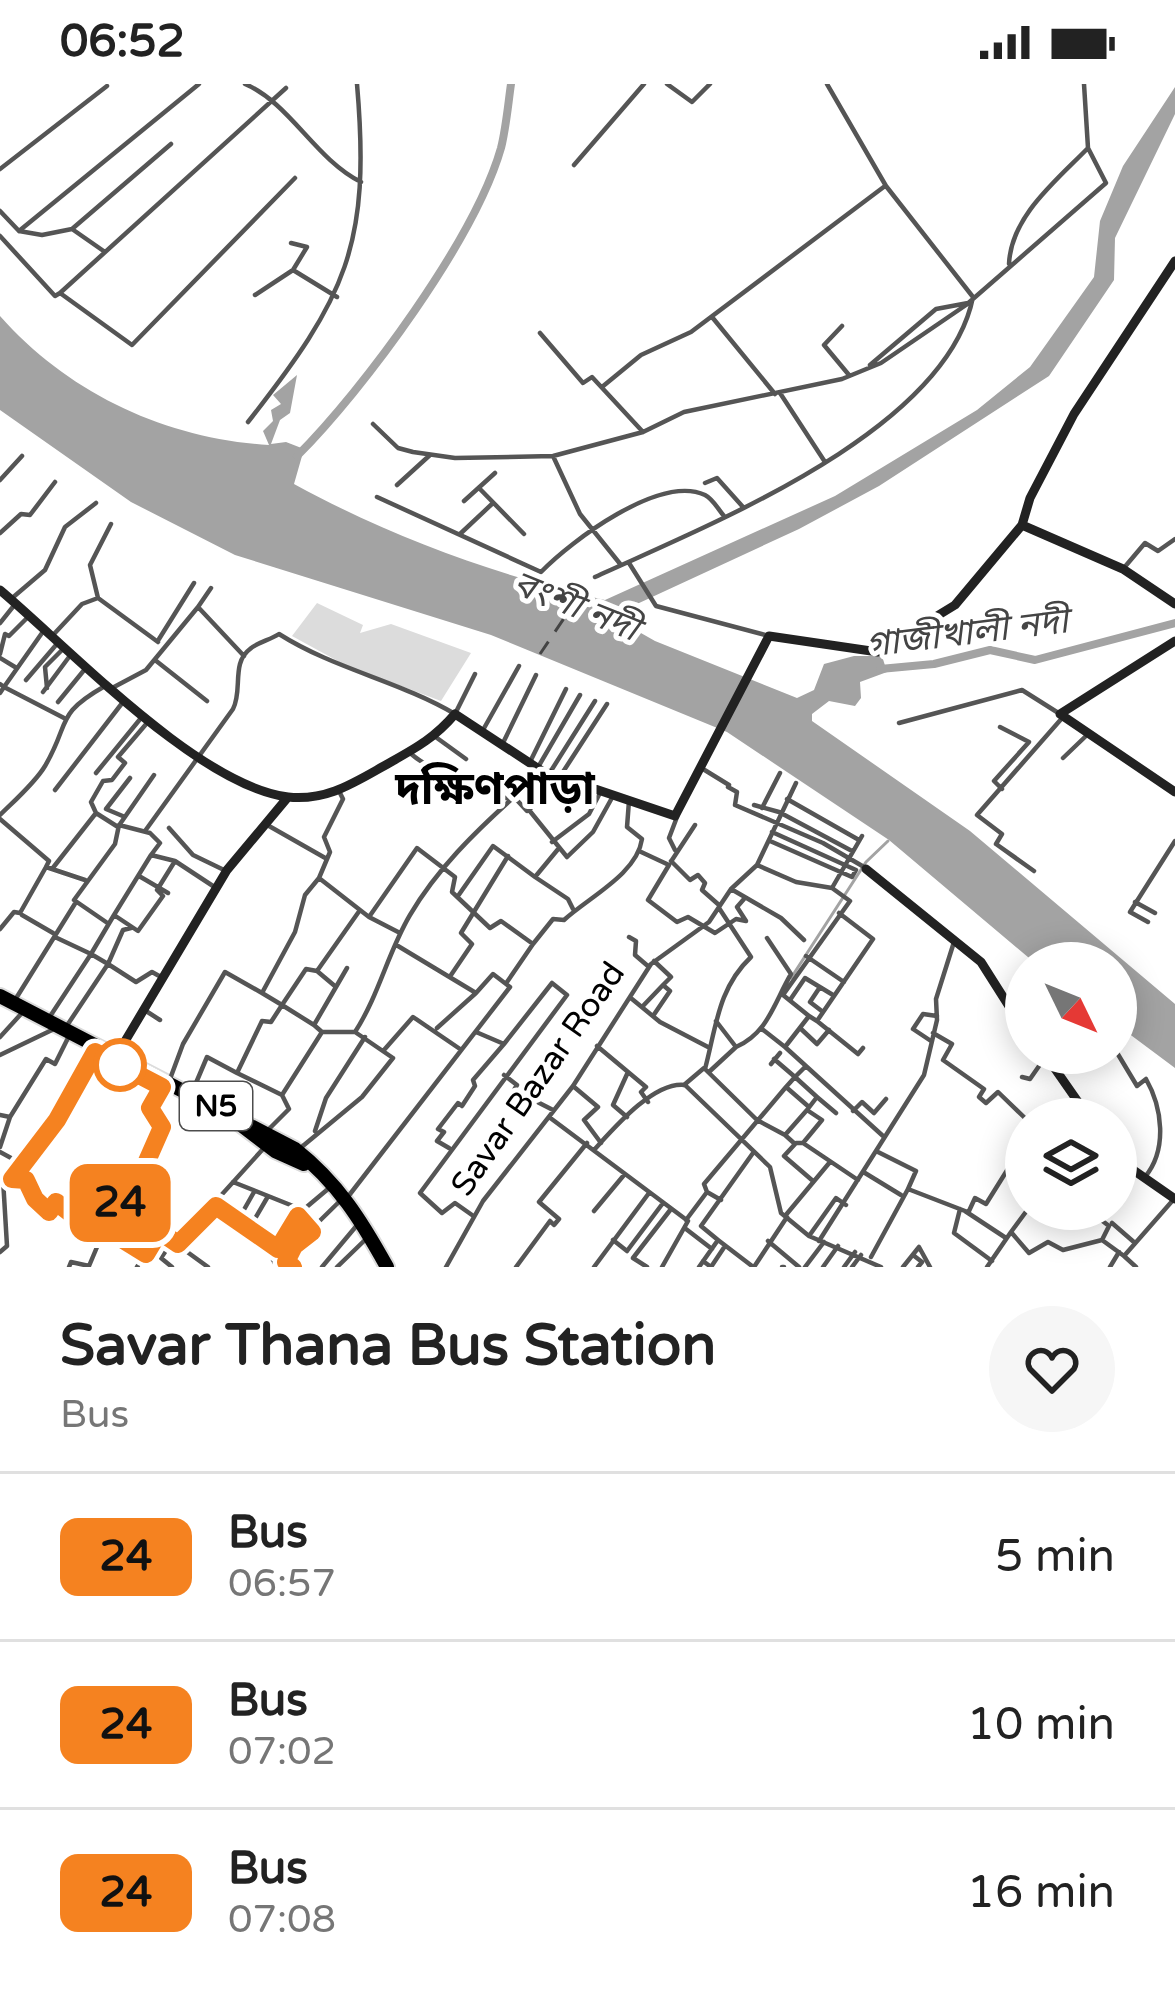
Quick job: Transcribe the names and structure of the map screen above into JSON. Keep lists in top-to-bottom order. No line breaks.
{"streets":{"highway":["N5"],"street":["Savar Bazar Road"]},"districts":["দক্ষিণপাড়া"],"water":["বংশী নদী","গাজীখালী নদী"],"lines":["bus line 24"],"north":"bottom right","page":{"status":"06:52","on_map":"24","heading":["Savar Thana Bus Station","Bus"],"list":[{"mark":"24","name":"Bus","note":"06:57","value":"5 min"},{"mark":"24","name":"Bus","note":"07:02","value":"10 min"},{"mark":"24","name":"Bus","note":"07:08","value":"16 min"}]}}
